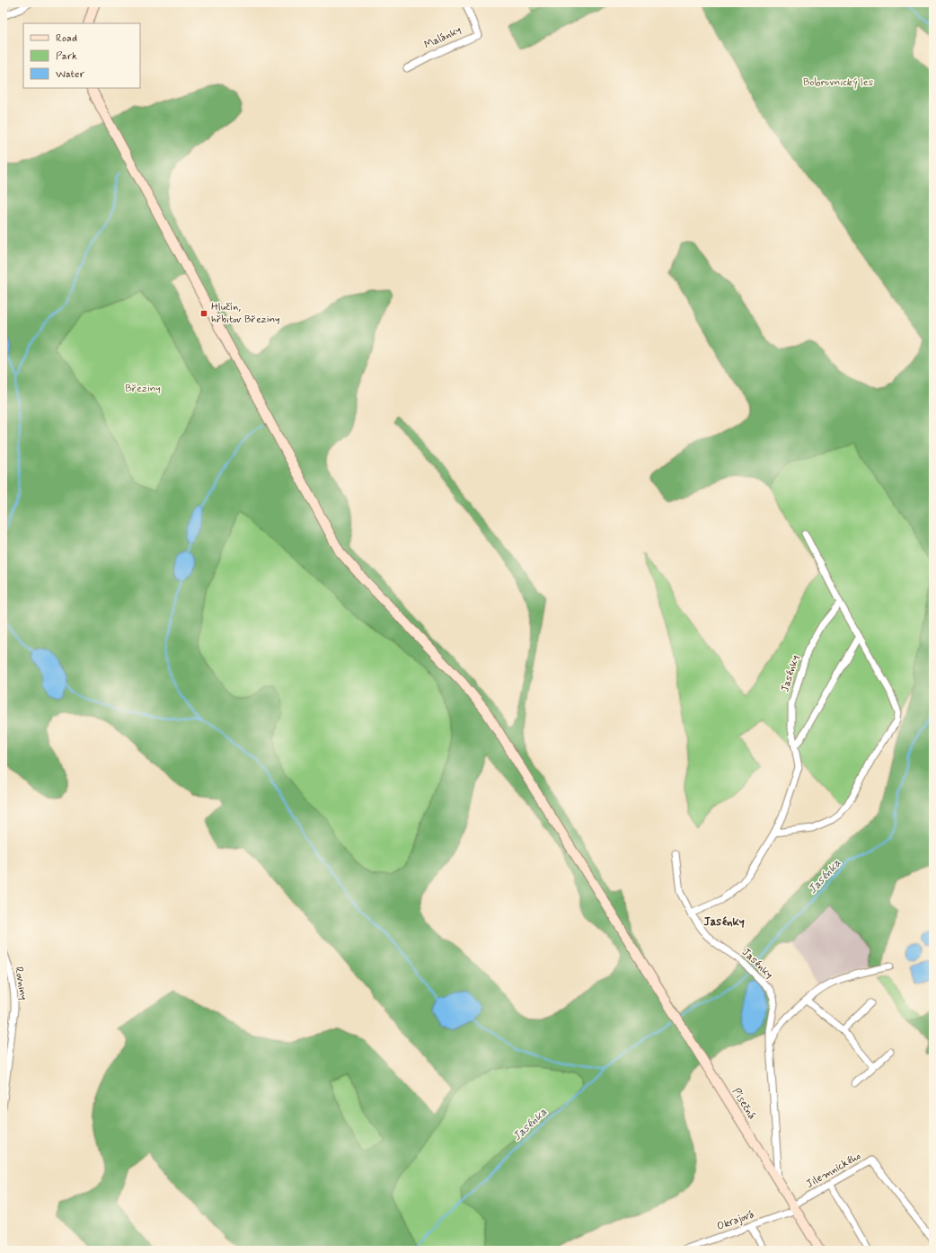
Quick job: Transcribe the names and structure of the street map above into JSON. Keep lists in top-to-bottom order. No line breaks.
{"streets":{"street":["Malánky","Jasénky","Rovniny","Písečná","Jilemnického","Okrajová"]},"crossings":[["Jasénky","Písečná"],["Písečná","Jilemnického"],["Písečná","Okrajová"],["Jilemnického","Okrajová"]],"districts":["Jasénky"],"water":["Jasénka"],"parks":["Bobrovnický les","Březiny"],"places":{"transit":["Hlučín, hřbitov Březiny"]},"legend":["Road","Park","Water"]}
